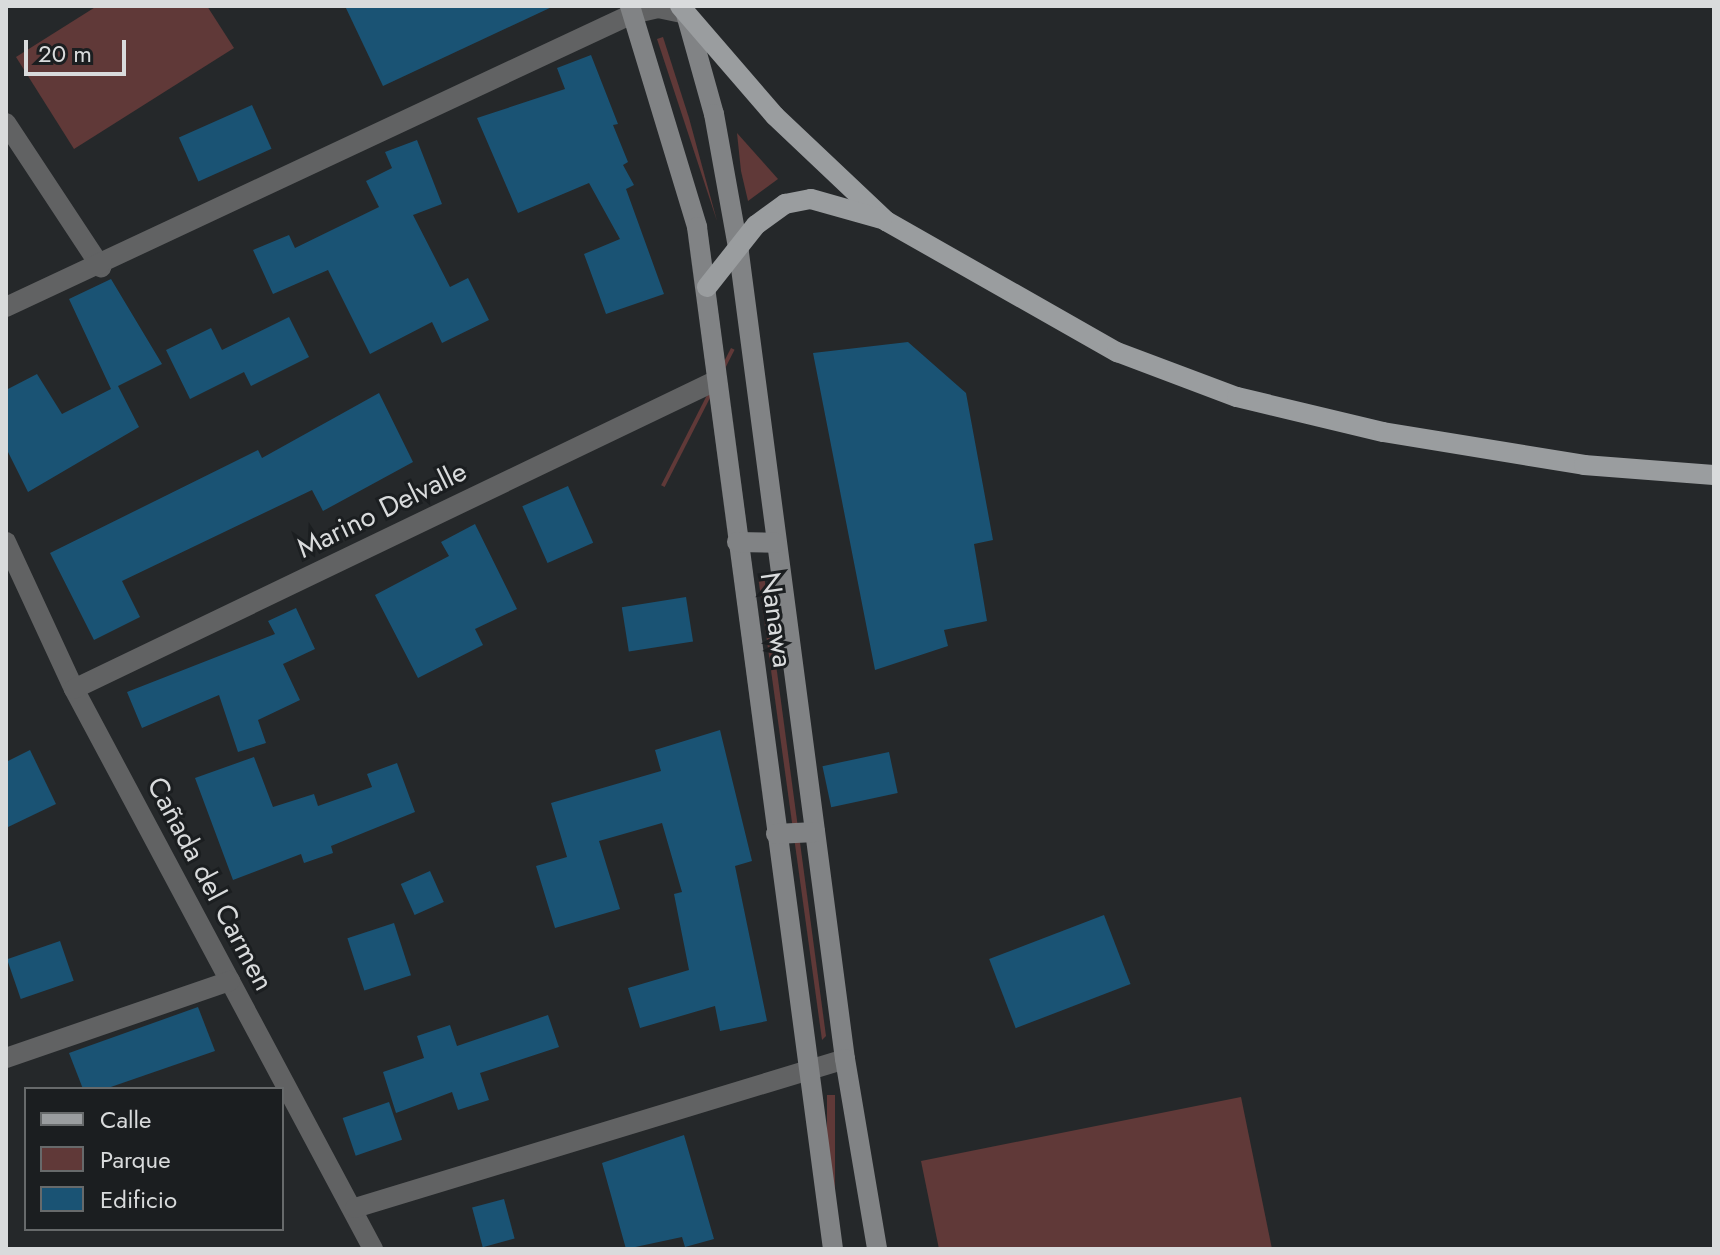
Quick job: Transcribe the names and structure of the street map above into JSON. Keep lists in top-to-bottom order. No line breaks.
{"streets":{"main road":["Nanawa"],"street":["Marino Delvalle","Cañada del Carmen"]},"crossings":[["Marino Delvalle","Nanawa"],["Marino Delvalle","Cañada del Carmen"]],"legend":["Calle","Parque","Edificio"],"scale_bar":"20 m"}
